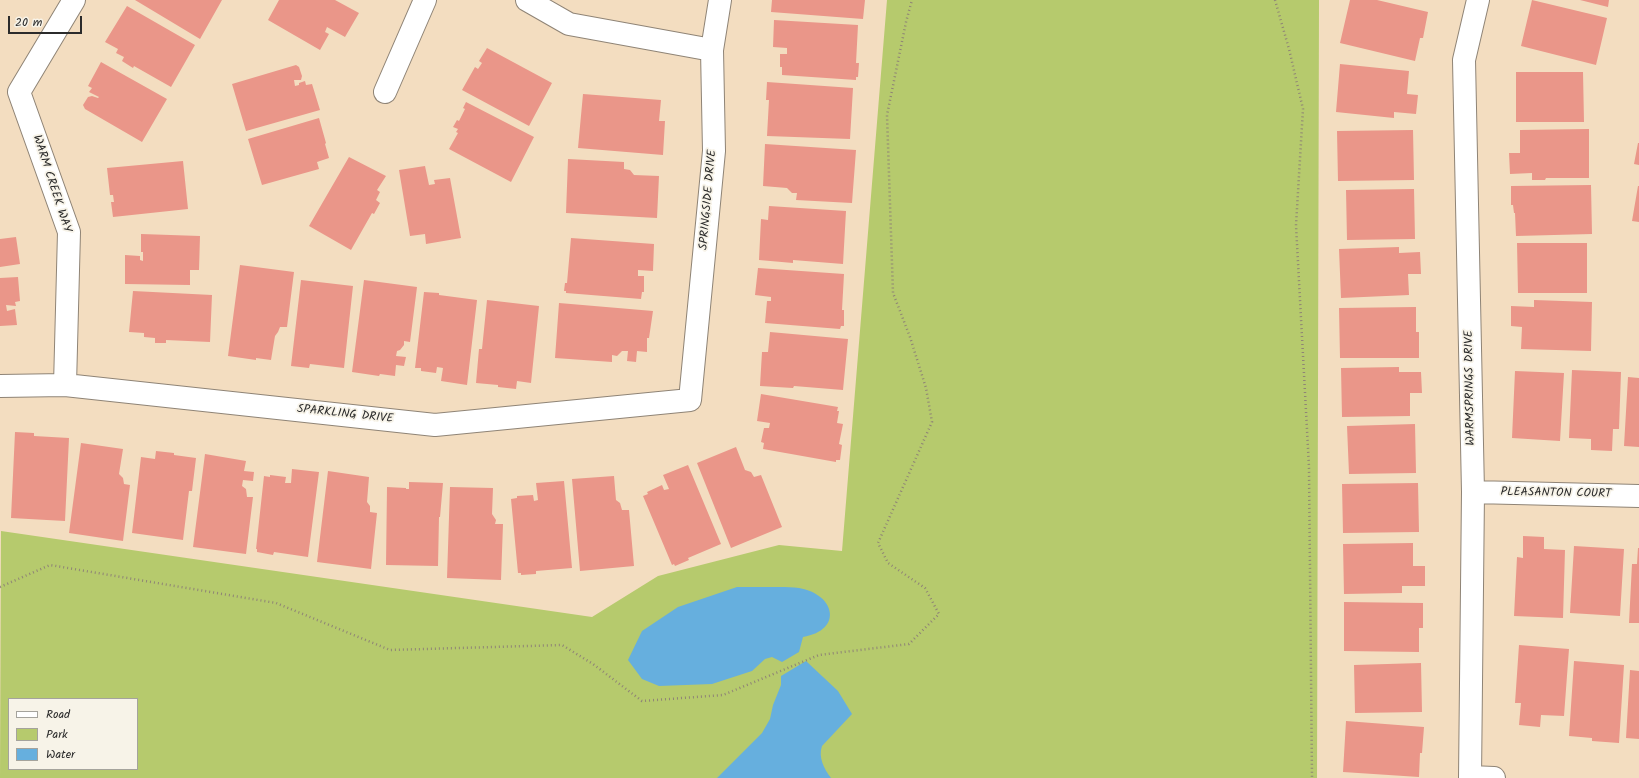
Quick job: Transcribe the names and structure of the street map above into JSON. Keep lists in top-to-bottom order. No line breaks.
{"streets":{"street":["WARM CREEK WAY","SPRINGSIDE DRIVE","WARMSPRINGS DRIVE","SPARKLING DRIVE","PLEASANTON COURT"]},"crossings":[["WARM CREEK WAY","SPARKLING DRIVE"],["SPRINGSIDE DRIVE","SPARKLING DRIVE"],["WARMSPRINGS DRIVE","PLEASANTON COURT"]],"legend":["Road","Park","Water"],"scale_bar":"20 m"}
